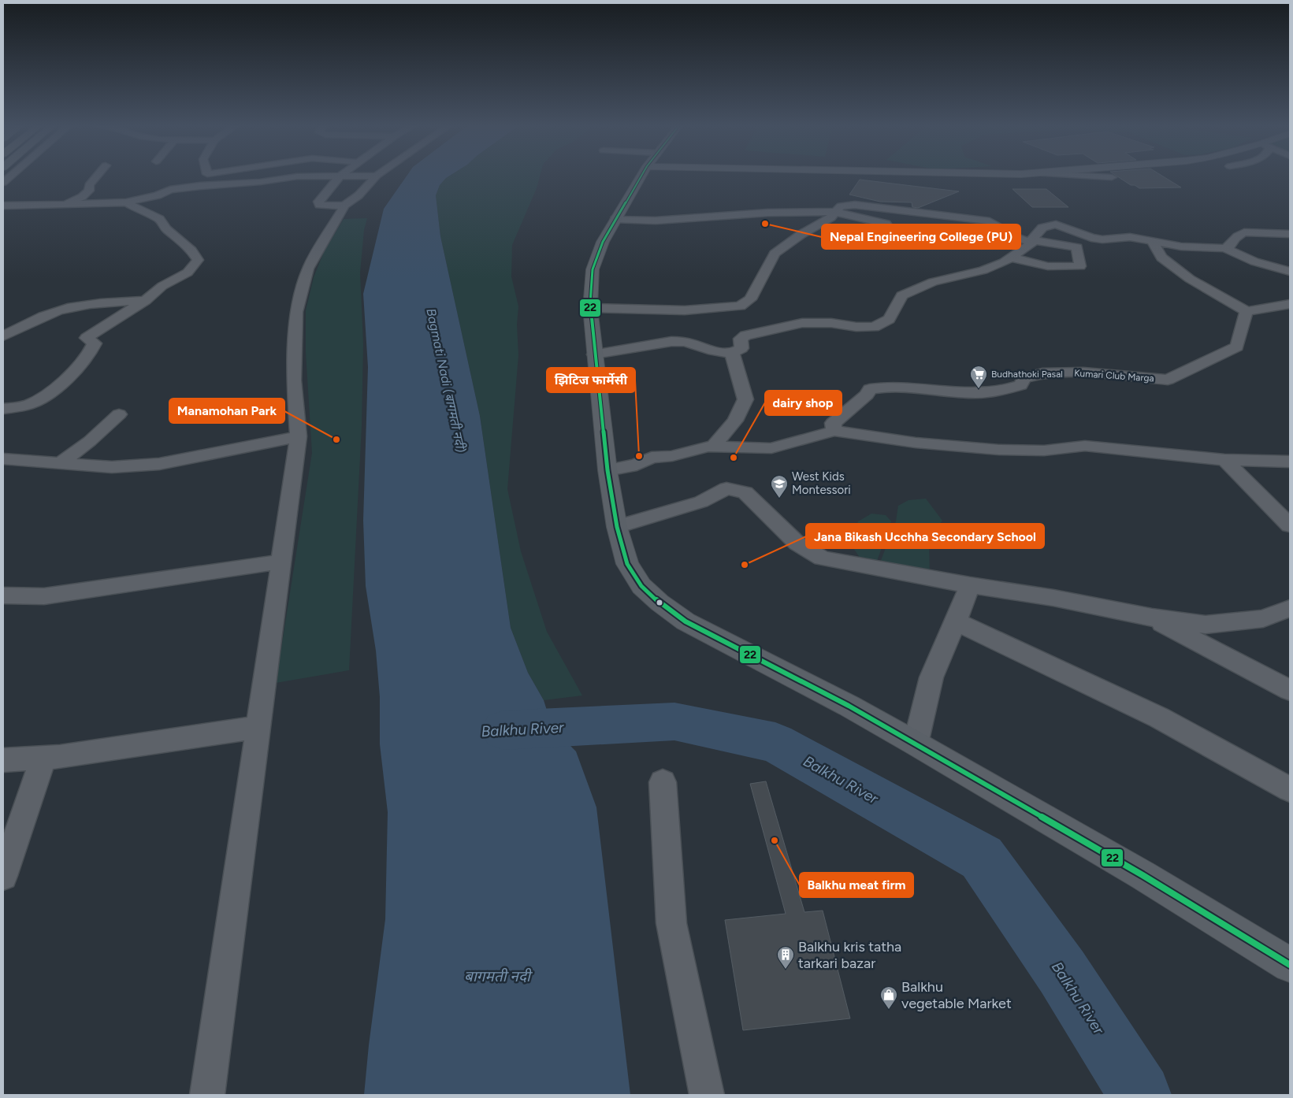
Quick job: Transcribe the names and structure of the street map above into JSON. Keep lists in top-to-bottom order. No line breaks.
{"streets":{"street":["Kumari Club Marga"]},"water":["Bagmati Nadi (बागमती नदी)","Balkhu River","बागमती नदी"],"places":{"other":["Nepal Engineering College (PU)","Manamohan Park","झिटिज फार्मेसी","dairy shop","Jana Bikash Ucchha Secondary School","Balkhu meat firm"],"supermarket":["Budhathoki Pasal"],"school or university":["West Kids Montessori"],"building":["Balkhu kris tatha tarkari bazar"],"shop":["Balkhu vegetable Market"]},"lines":["transit line 22"]}
